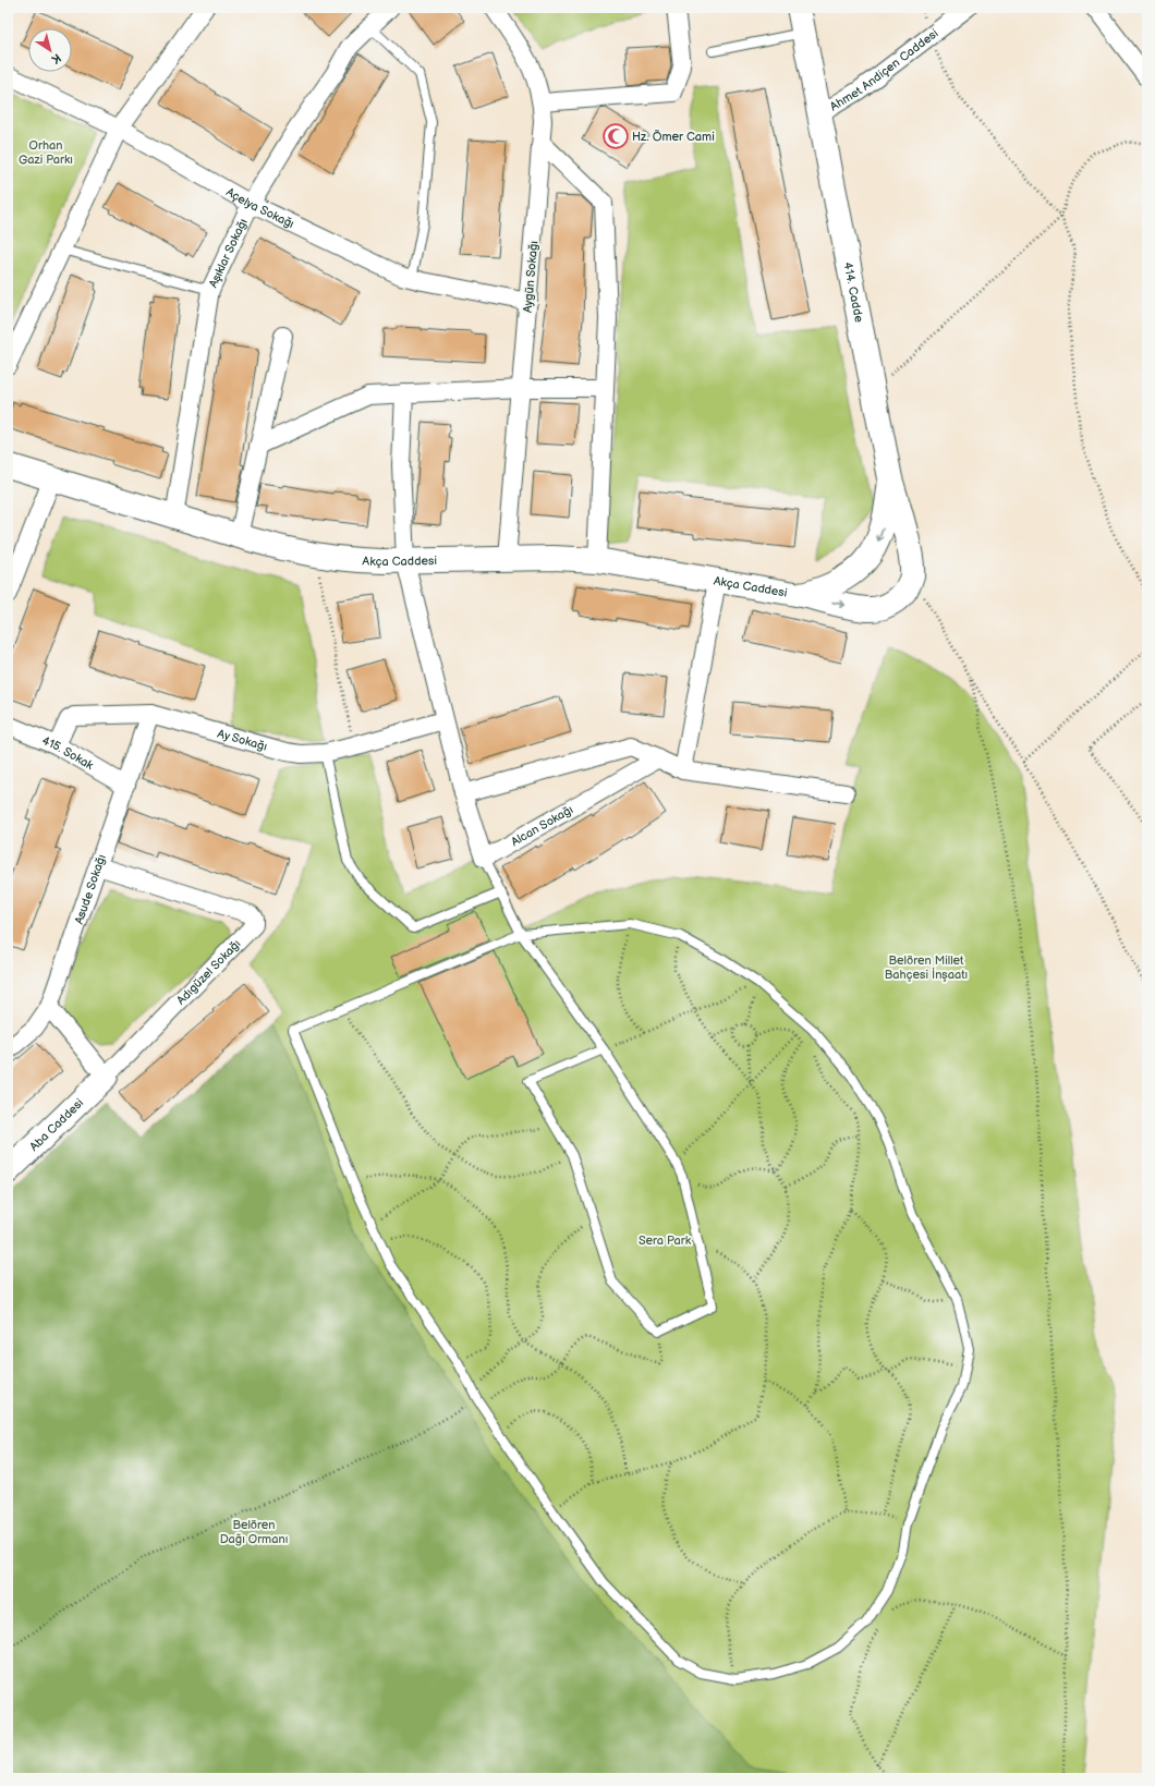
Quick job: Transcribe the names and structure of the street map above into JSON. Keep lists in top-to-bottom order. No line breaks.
{"streets":{"main road":["414. Cadde","Akça Caddesi","Aba Caddesi"],"street":["Ahmet Andiçen Caddesi","Açelya Sokağı","Aşıklar Sokağı","Aygün Sokağı","Ay Sokağı","415. Sokak","Alcan Sokağı","Asude Sokağı","Adıgüzel Sokağı"]},"crossings":[["Ahmet Andiçen Caddesi","414. Cadde"],["Açelya Sokağı","Aşıklar Sokağı"],["Açelya Sokağı","Aygün Sokağı"],["Aşıklar Sokağı","Akça Caddesi"],["Aygün Sokağı","Akça Caddesi"],["414. Cadde","Akça Caddesi"],["Ay Sokağı","415. Sokak"],["Ay Sokağı","Asude Sokağı"],["415. Sokak","Asude Sokağı"],["Asude Sokağı","Adıgüzel Sokağı"],["Adıgüzel Sokağı","Aba Caddesi"]],"parks":["Orhan Gazi Parkı","Belören Millet Bahçesi İnşaatı","Sera Park","Belören Dağı Ormanı"],"places":{"mosque":["Hz. Ömer Cami"]},"north":"bottom right"}
